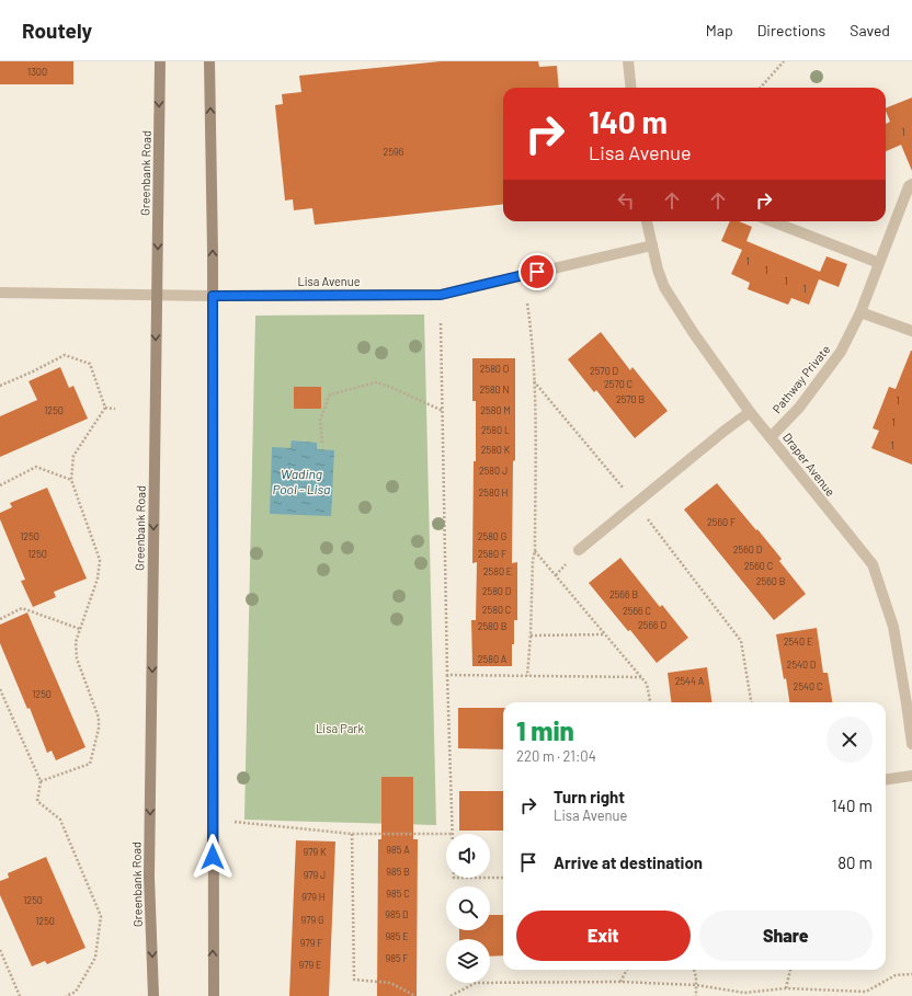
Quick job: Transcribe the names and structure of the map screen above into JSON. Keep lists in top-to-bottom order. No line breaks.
{"streets":{"main road":["Greenbank Road"],"street":["Lisa Avenue","Pathway Private","Draper Avenue"]},"crossings":[["Greenbank Road","Lisa Avenue"],["Lisa Avenue","Draper Avenue"],["Pathway Private","Draper Avenue"]],"water":["Wading Pool - Lisa"],"parks":["Lisa Park"],"house_numbers":["1300","1","2596","1","1","1","1","2580 O","2570 D","2570 C","2580 N","2570 B","1","1250","2580 M","1","2580 L","1","2580 K","2580 J","2580 H","2560 F","1250","2580 G","2560 D","1250","2580 F","2560 C","2580 E","2560 B","2580 D","2566 B","2580 C","2566 C","2566 D","2580 B","2540 E","2580 A","2540 D","2544 A","2540 C","1250","985 A","979 K","985 B","979 J","985 C","979 H","1250","985 D","979 G","1250","985 E","979 F","985 F","979 E"],"page":{"header":"Routely","nav":["Map","Directions","Saved"],"turn":["140 m","Lisa Avenue"],"heading":["1 min","220 m · 21:04"],"list":[{"name":"Turn right","note":"Lisa Avenue","value":"140 m"},{"name":"Arrive at destination","value":"80 m"}],"buttons":["Exit","Share"]}}
